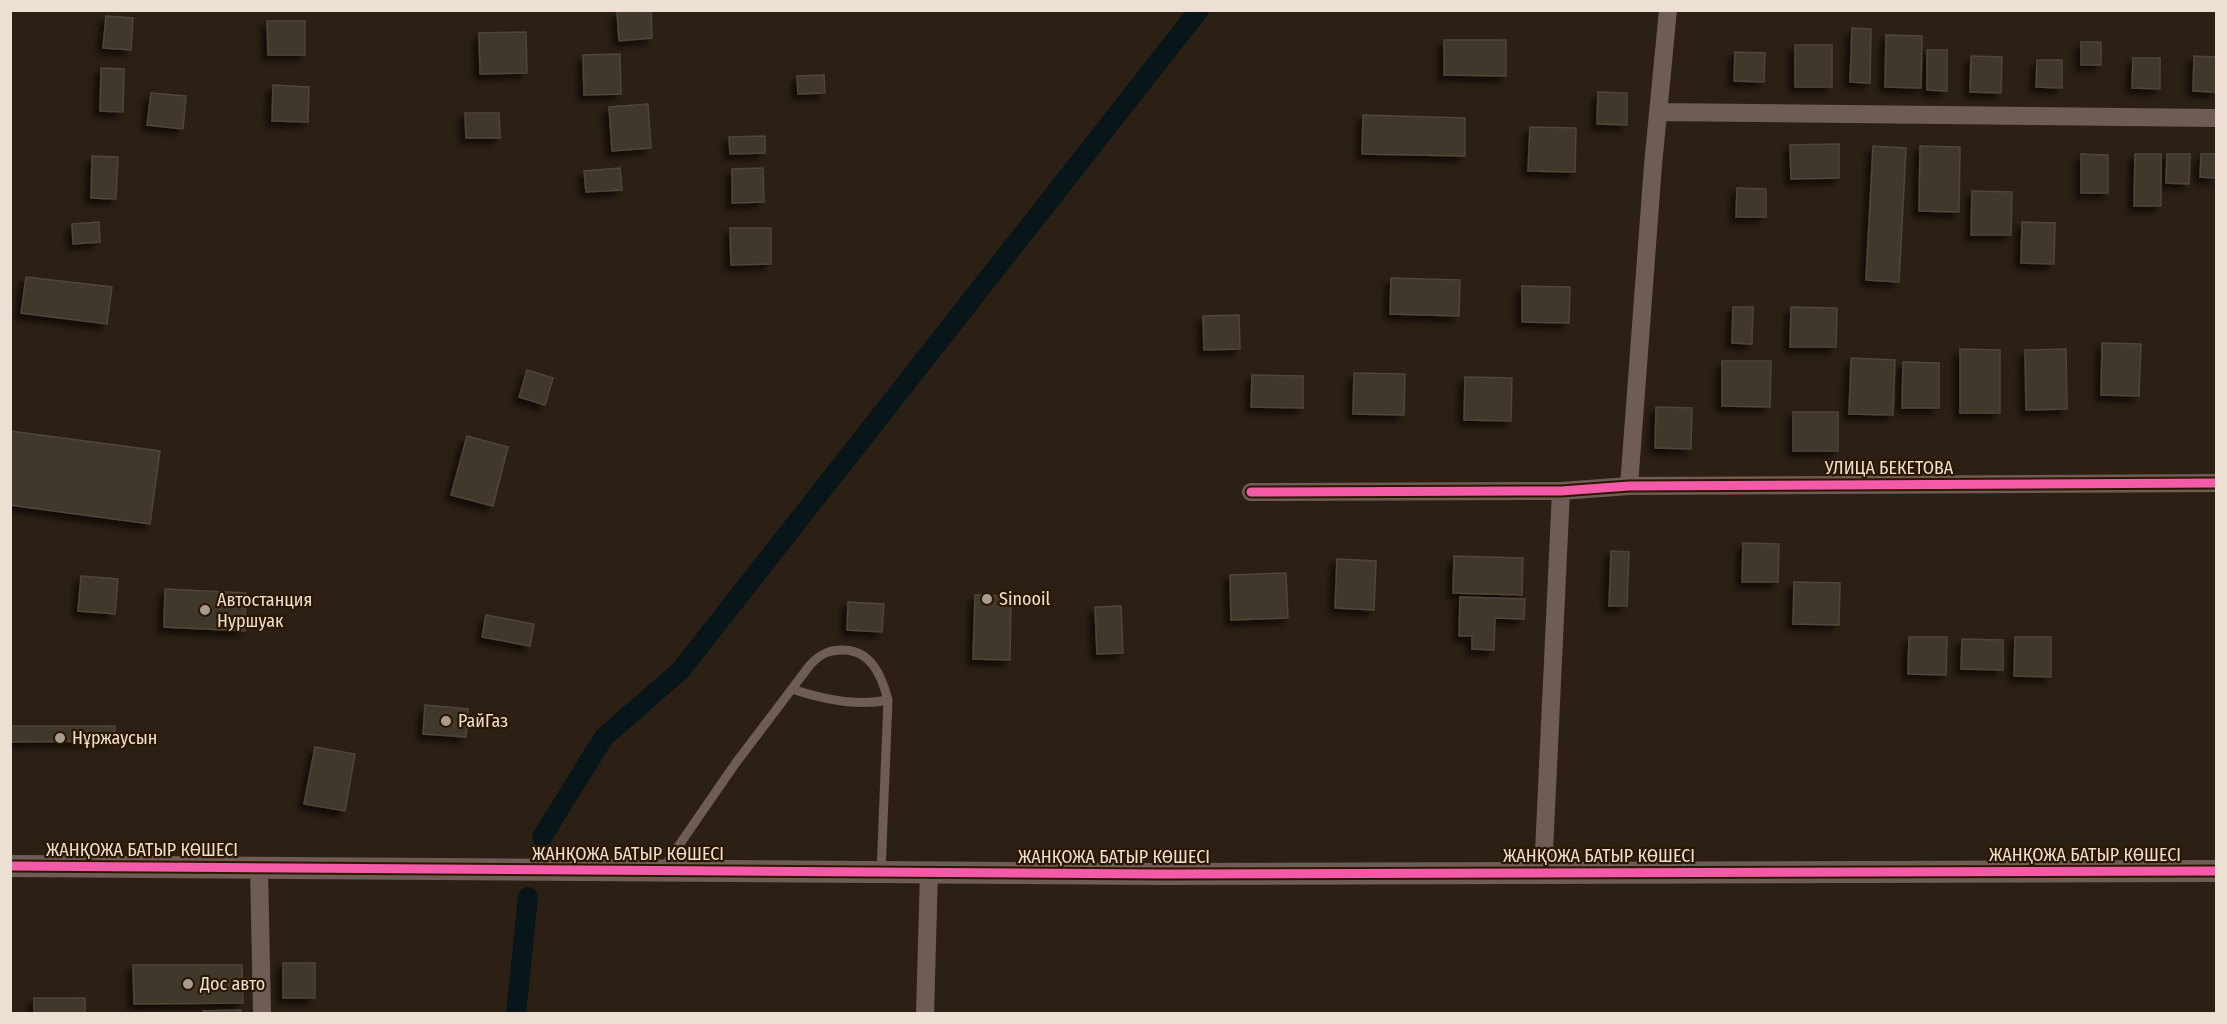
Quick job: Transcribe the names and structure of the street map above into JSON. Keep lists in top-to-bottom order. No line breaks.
{"streets":{"street":["УЛИЦА БЕКЕТОВА","ЖАНҚОЖА БАТЫР КӨШЕСІ"]},"places":["Sinooil","Автостанция Нуршуак","РайГаз","Нұржаусын","Дос авто"]}
